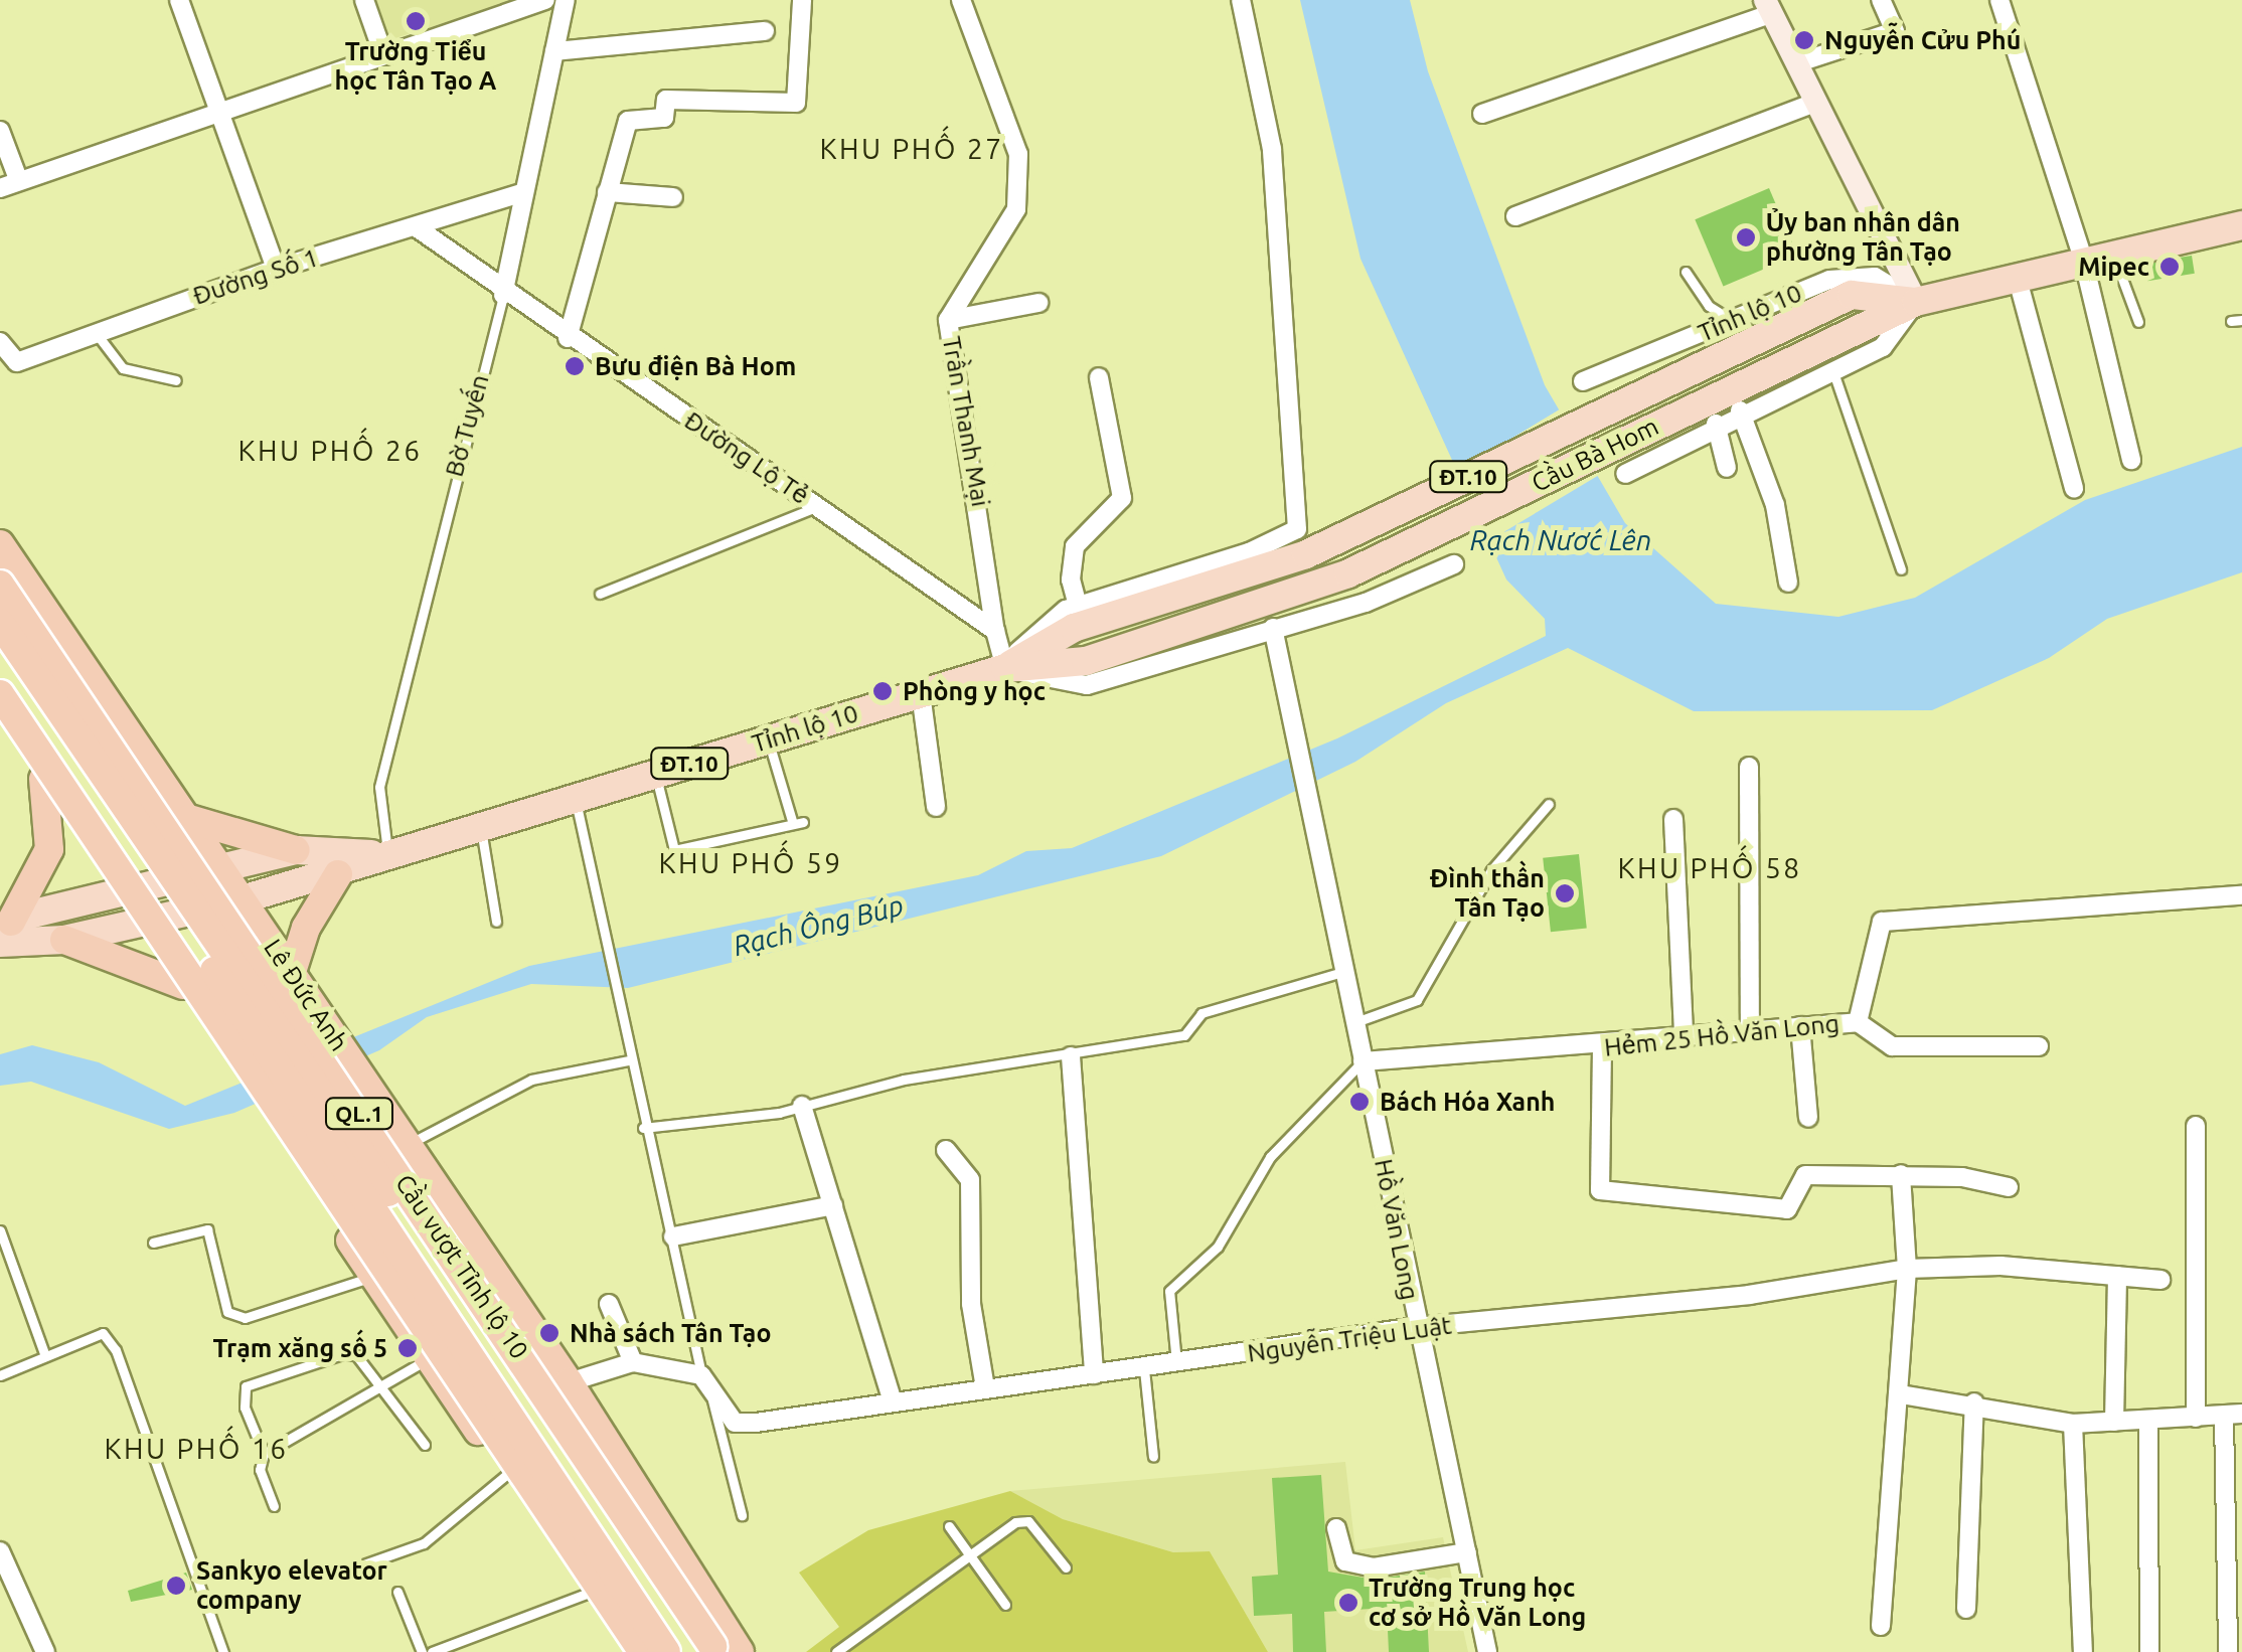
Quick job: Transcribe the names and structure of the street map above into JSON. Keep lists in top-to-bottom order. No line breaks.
{"streets":{"highway":["Lê Đức Anh","QL.1","Cầu vượt Tỉnh lộ 10"],"main road":["Tỉnh lộ 10","Cầu Bà Hom","ĐT.10"],"street":["Đường Số 1","Trần Thanh Mại","Bờ Tuyến","Đường Lộ Tẻ","Hẻm 25 Hồ Văn Long","Hồ Văn Long","Nguyễn Triệu Luật"]},"crossings":[["Đường Số 1","Bờ Tuyến"],["Đường Số 1","Đường Lộ Tẻ"],["Tỉnh lộ 10","Bờ Tuyến"],["Tỉnh lộ 10","Cầu Bà Hom"],["Tỉnh lộ 10","ĐT.10"],["Tỉnh lộ 10","Lê Đức Anh"],["Trần Thanh Mại","Đường Lộ Tẻ"],["Bờ Tuyến","Đường Lộ Tẻ"],["Cầu Bà Hom","ĐT.10"],["Lê Đức Anh","Cầu vượt Tỉnh lộ 10"],["Hẻm 25 Hồ Văn Long","Hồ Văn Long"],["Hồ Văn Long","Nguyễn Triệu Luật"]],"districts":["KHU PHỐ 27","KHU PHỐ 26","KHU PHỐ 59","KHU PHỐ 58","KHU PHỐ 16"],"water":["Rạch Nước Lên","Rạch Ông Búp"],"places":["Trường Tiểu học Tân Tạo A","Nguyễn Cửu Phú","Ủy ban nhân dân phường Tân Tạo","Mipec","Bưu điện Bà Hom","Phòng y học","Đình thần Tân Tạo","Bách Hóa Xanh","Nhà sách Tân Tạo","Trạm xăng số 5","Sankyo elevator company","Trường Trung học cơ sở Hồ Văn Long"]}
